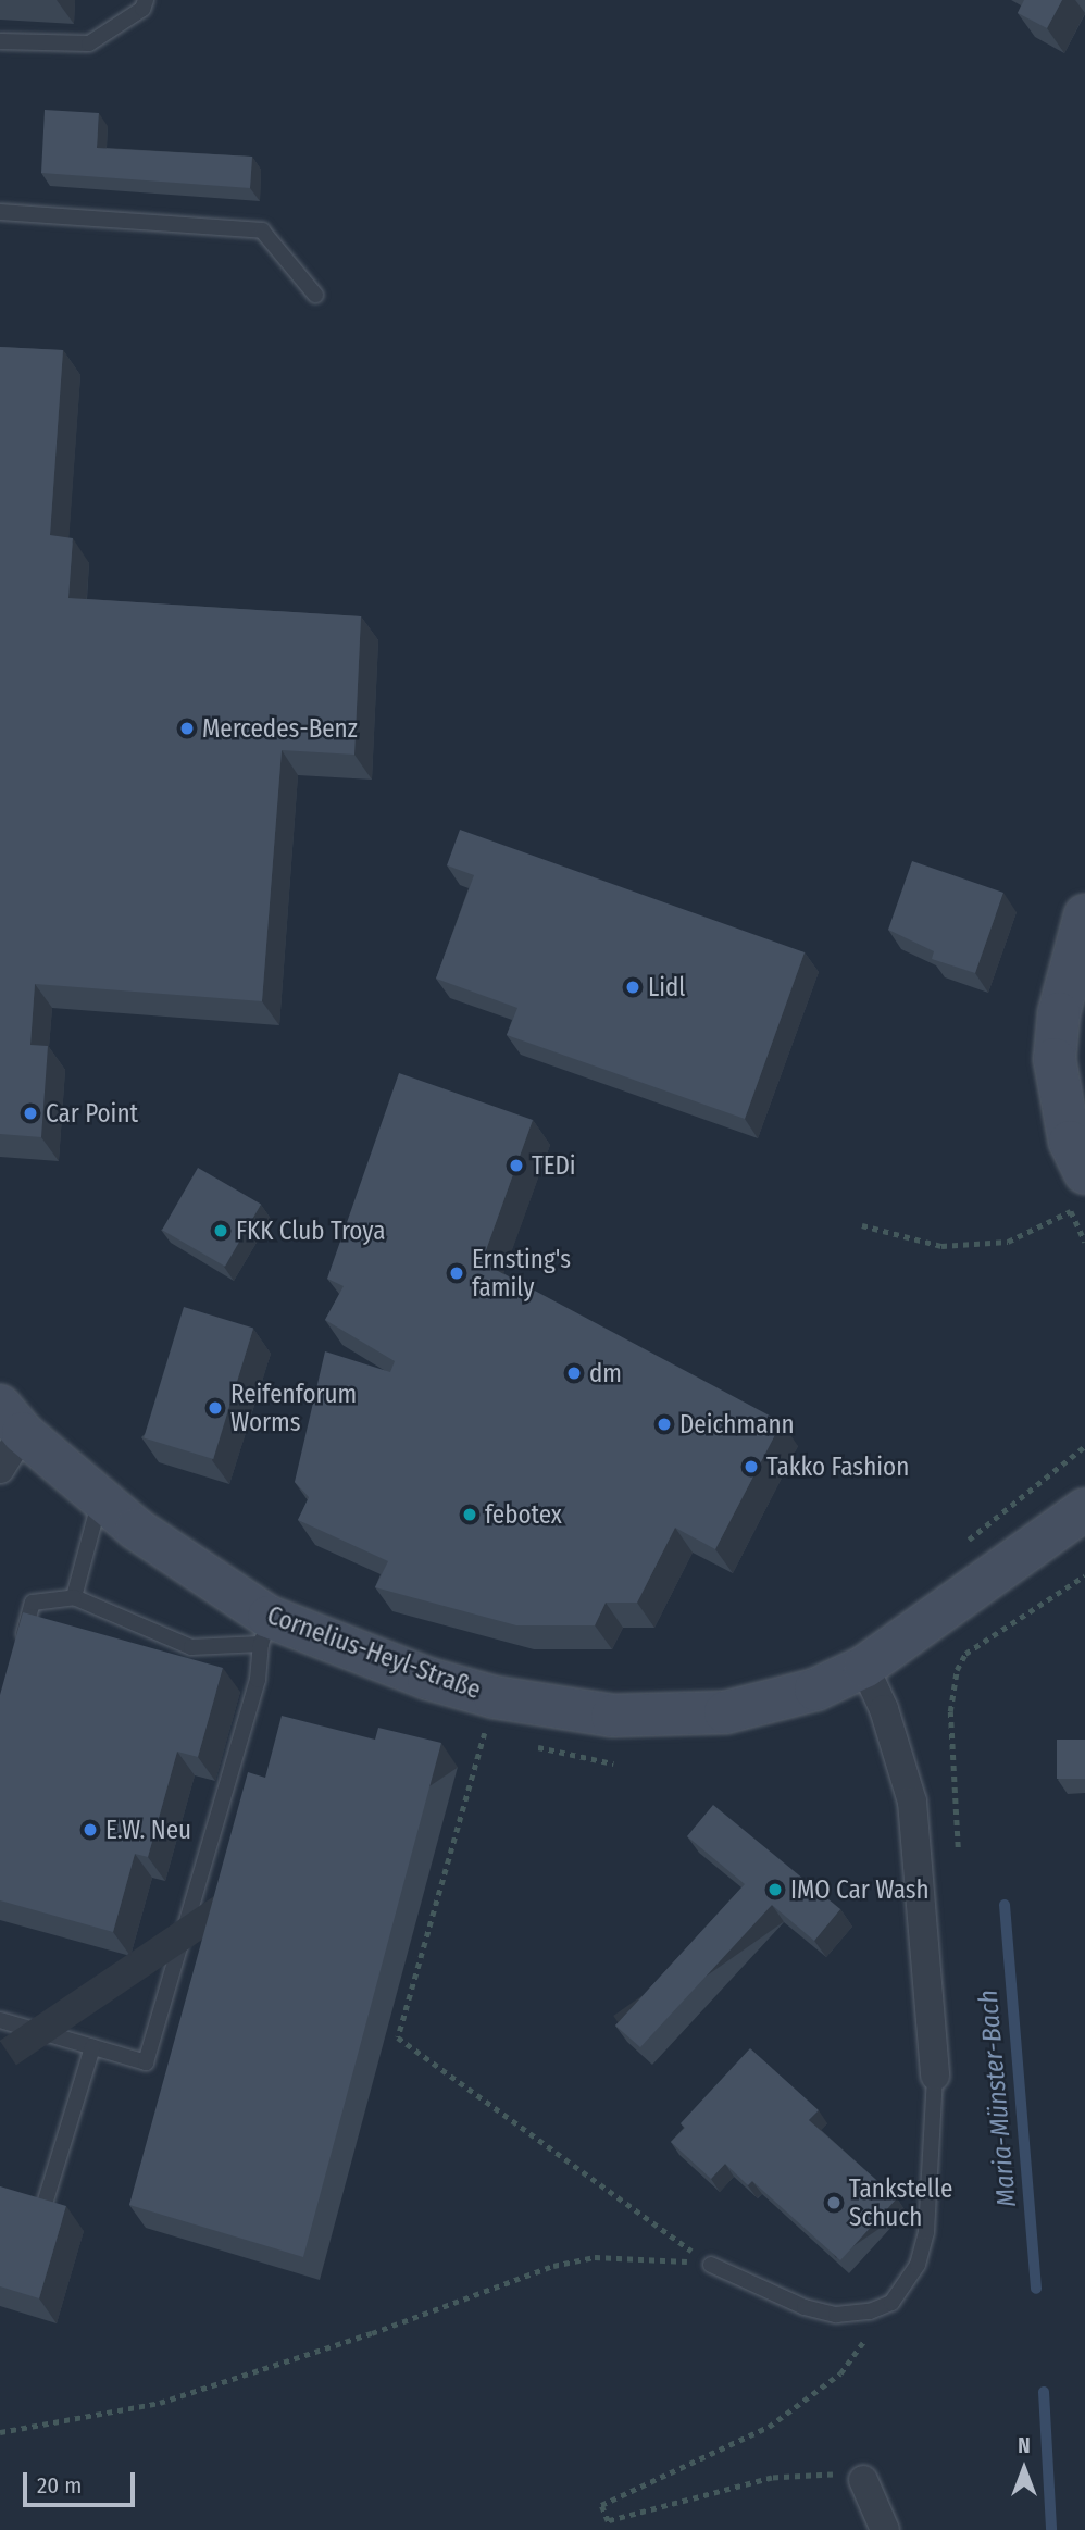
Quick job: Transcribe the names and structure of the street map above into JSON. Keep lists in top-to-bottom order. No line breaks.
{"streets":{"main road":["Cornelius-Heyl-Straße"]},"water":["Maria-Münster-Bach"],"places":["Mercedes-Benz","Lidl","Car Point","TEDi","FKK Club Troya","Ernsting's family","dm","Reifenforum Worms","Deichmann","Takko Fashion","febotex","E.W. Neu","IMO Car Wash","Tankstelle Schuch"],"scale_bar":"20 m","north":"top"}
